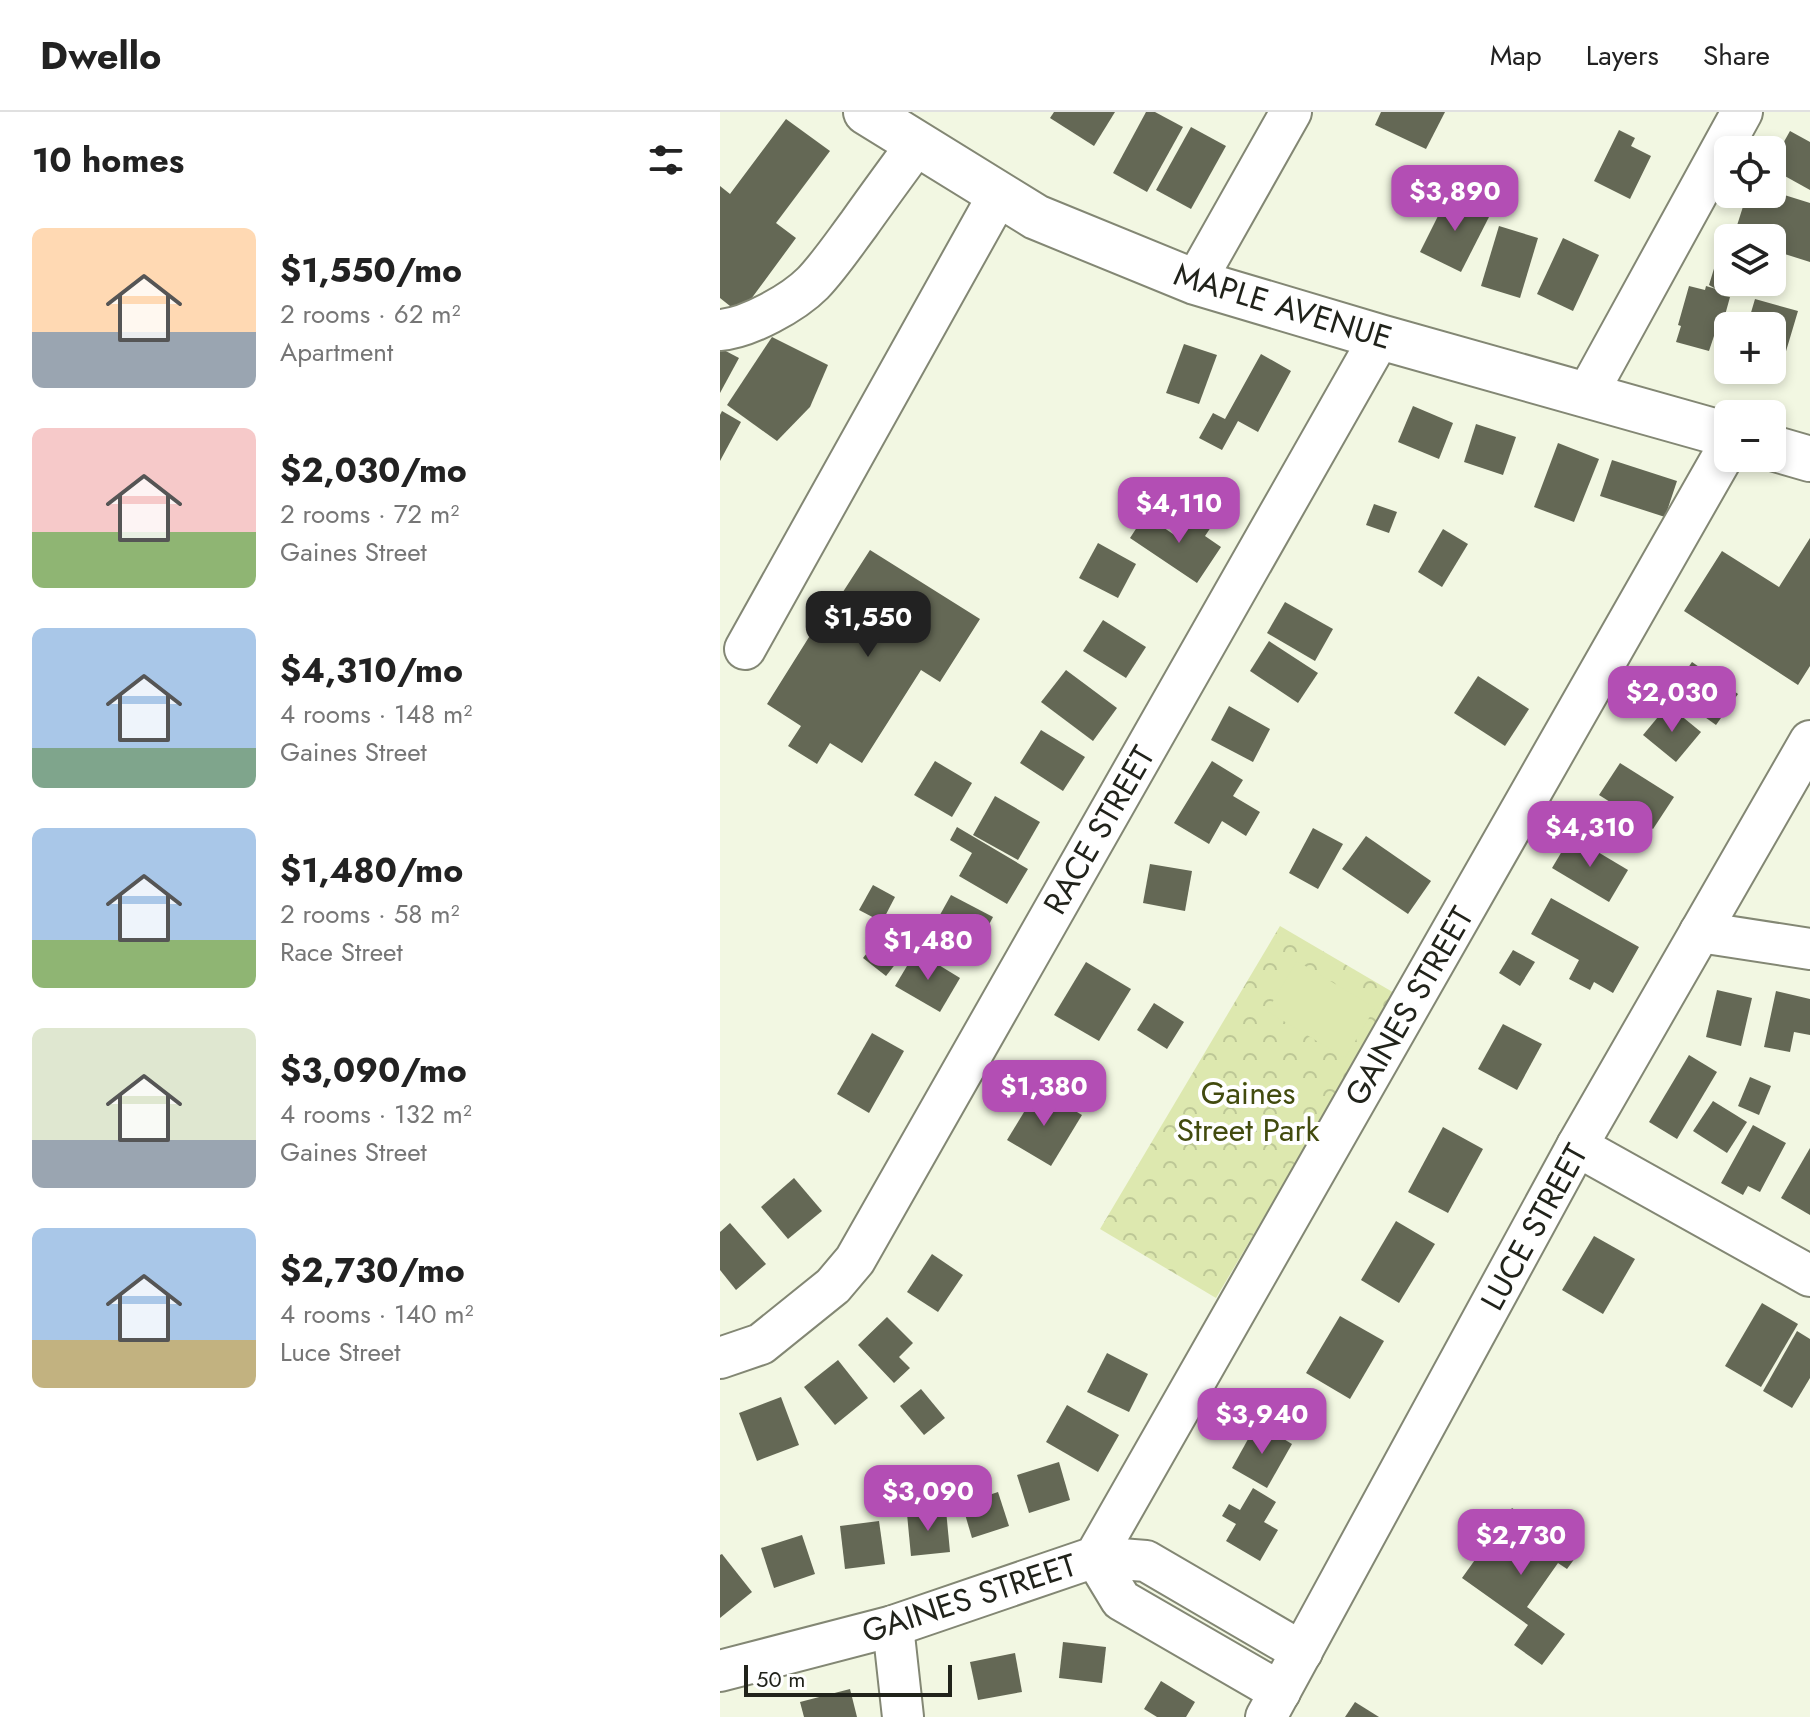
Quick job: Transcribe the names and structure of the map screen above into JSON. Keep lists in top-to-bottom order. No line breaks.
{"streets":{"main road":["MAPLE AVENUE"],"street":["RACE STREET","GAINES STREET","LUCE STREET"]},"crossings":[["MAPLE AVENUE","RACE STREET"]],"parks":["Gaines Street Park"],"scale_bar":"50 m","page":{"header":"Dwello","nav":["Map","Layers","Share"],"heading":"10 homes","map_buttons":["+","−"],"price":["$3,890","$4,110","$1,550","$2,030","$4,310","$1,480","$1,380","$3,940","$3,090","$2,730"],"list":[{"name":"$1,550/mo","note":"2 rooms · 62 m² · Apartment"},{"name":"$2,030/mo","note":"2 rooms · 72 m² · Gaines Street"},{"name":"$4,310/mo","note":"4 rooms · 148 m² · Gaines Street"},{"name":"$1,480/mo","note":"2 rooms · 58 m² · Race Street"},{"name":"$3,090/mo","note":"4 rooms · 132 m² · Gaines Street"},{"name":"$2,730/mo","note":"4 rooms · 140 m² · Luce Street"}],"scale":"50 m"}}
